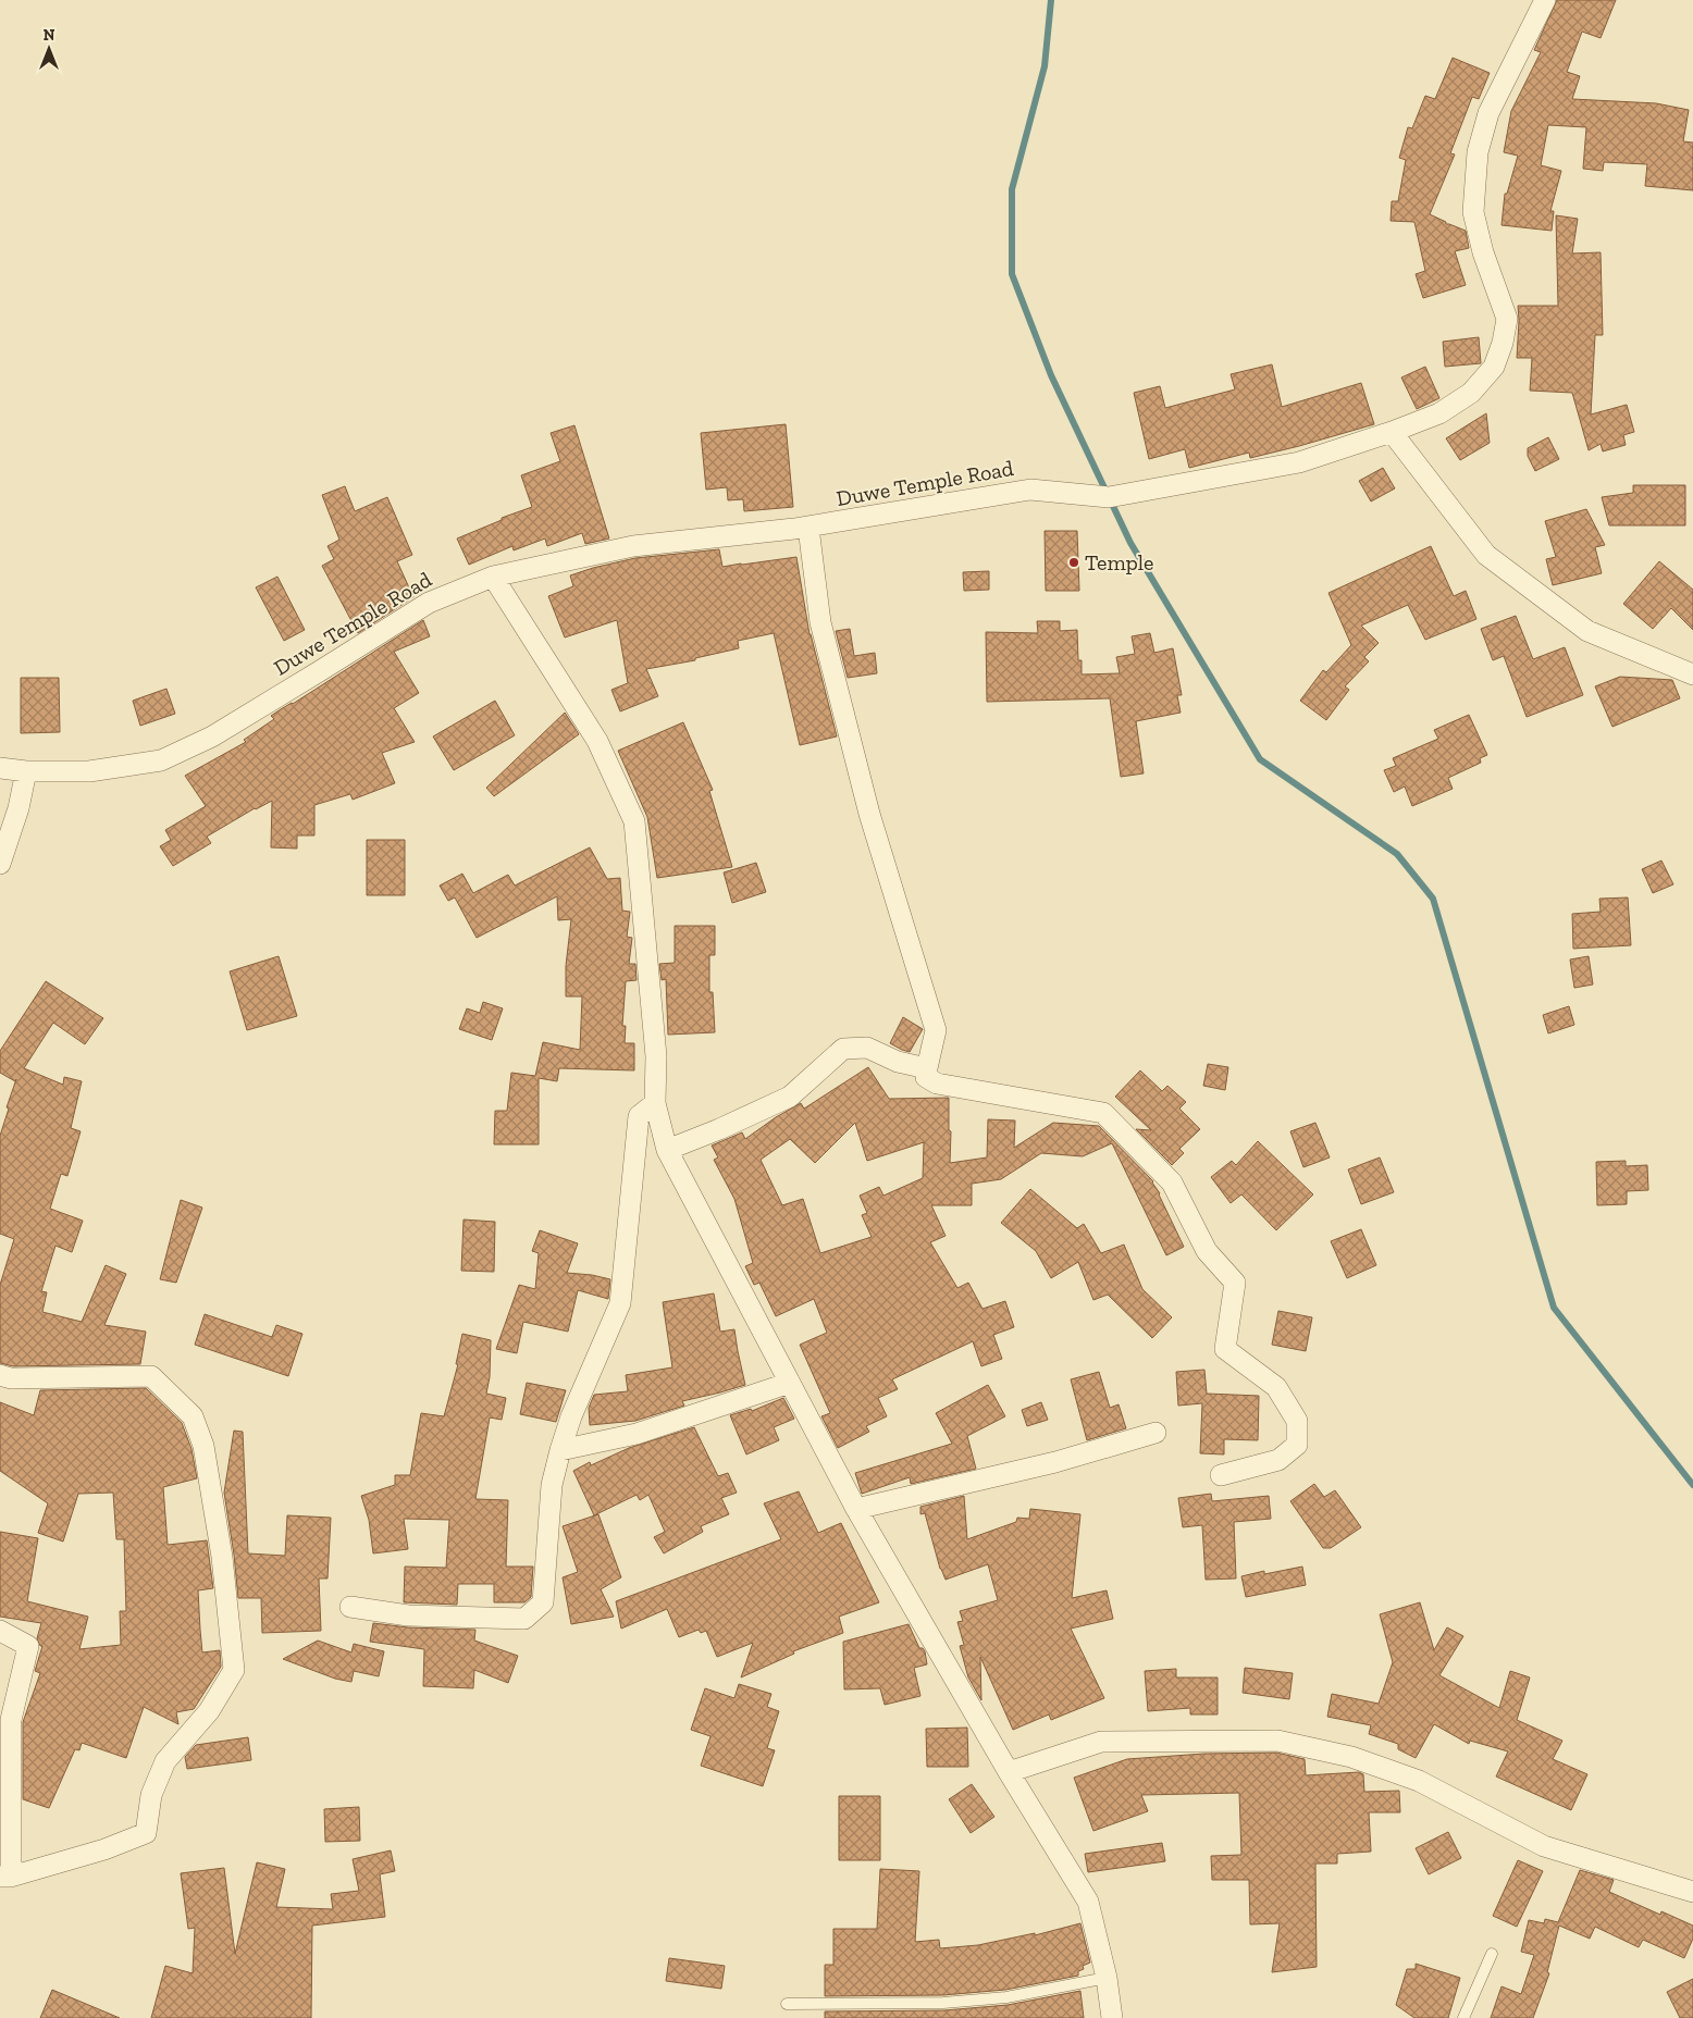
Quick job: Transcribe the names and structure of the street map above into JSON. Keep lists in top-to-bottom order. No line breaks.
{"streets":{"street":["Duwe Temple Road"]},"places":["Temple"],"north":"top"}
